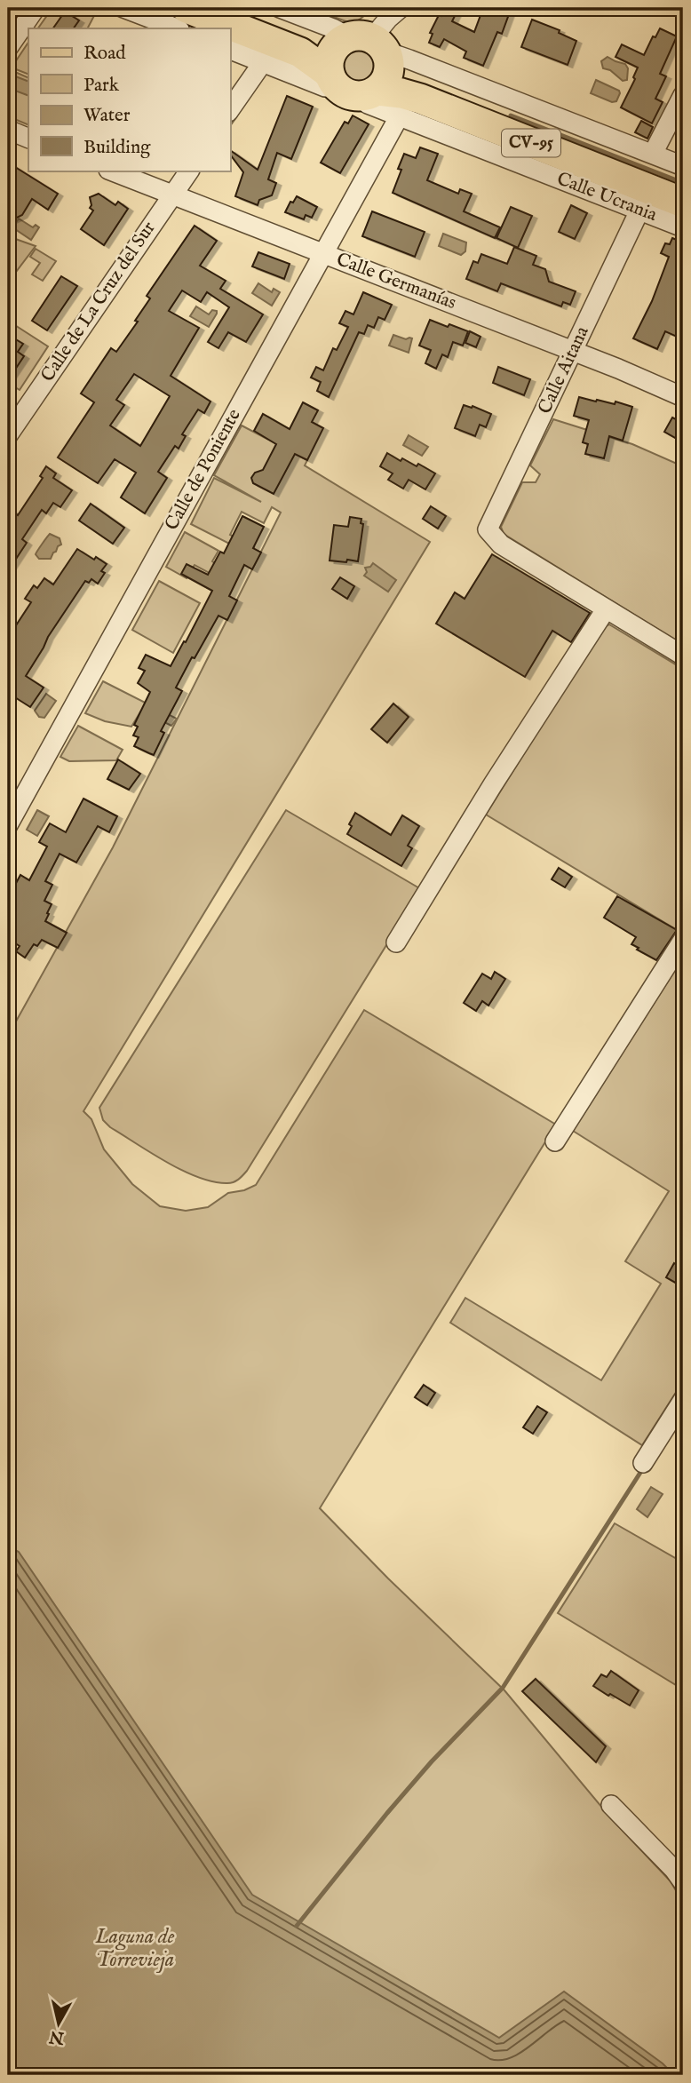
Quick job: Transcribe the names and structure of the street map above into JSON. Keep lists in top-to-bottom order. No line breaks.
{"streets":{"main road":["CV-95"],"street":["Calle Ucrania","Calle Germanías","Calle de La Cruz del Sur","Calle Aitana","Calle de Poniente"]},"crossings":[["CV-95","Calle Ucrania"],["Calle Ucrania","Calle Aitana"],["Calle Ucrania","Calle de Poniente"],["Calle Germanías","Calle de La Cruz del Sur"],["Calle Germanías","Calle Aitana"],["Calle Germanías","Calle de Poniente"]],"water":["Laguna de Torrevieja"],"legend":["Road","Park","Water","Building"],"north":"bottom"}
